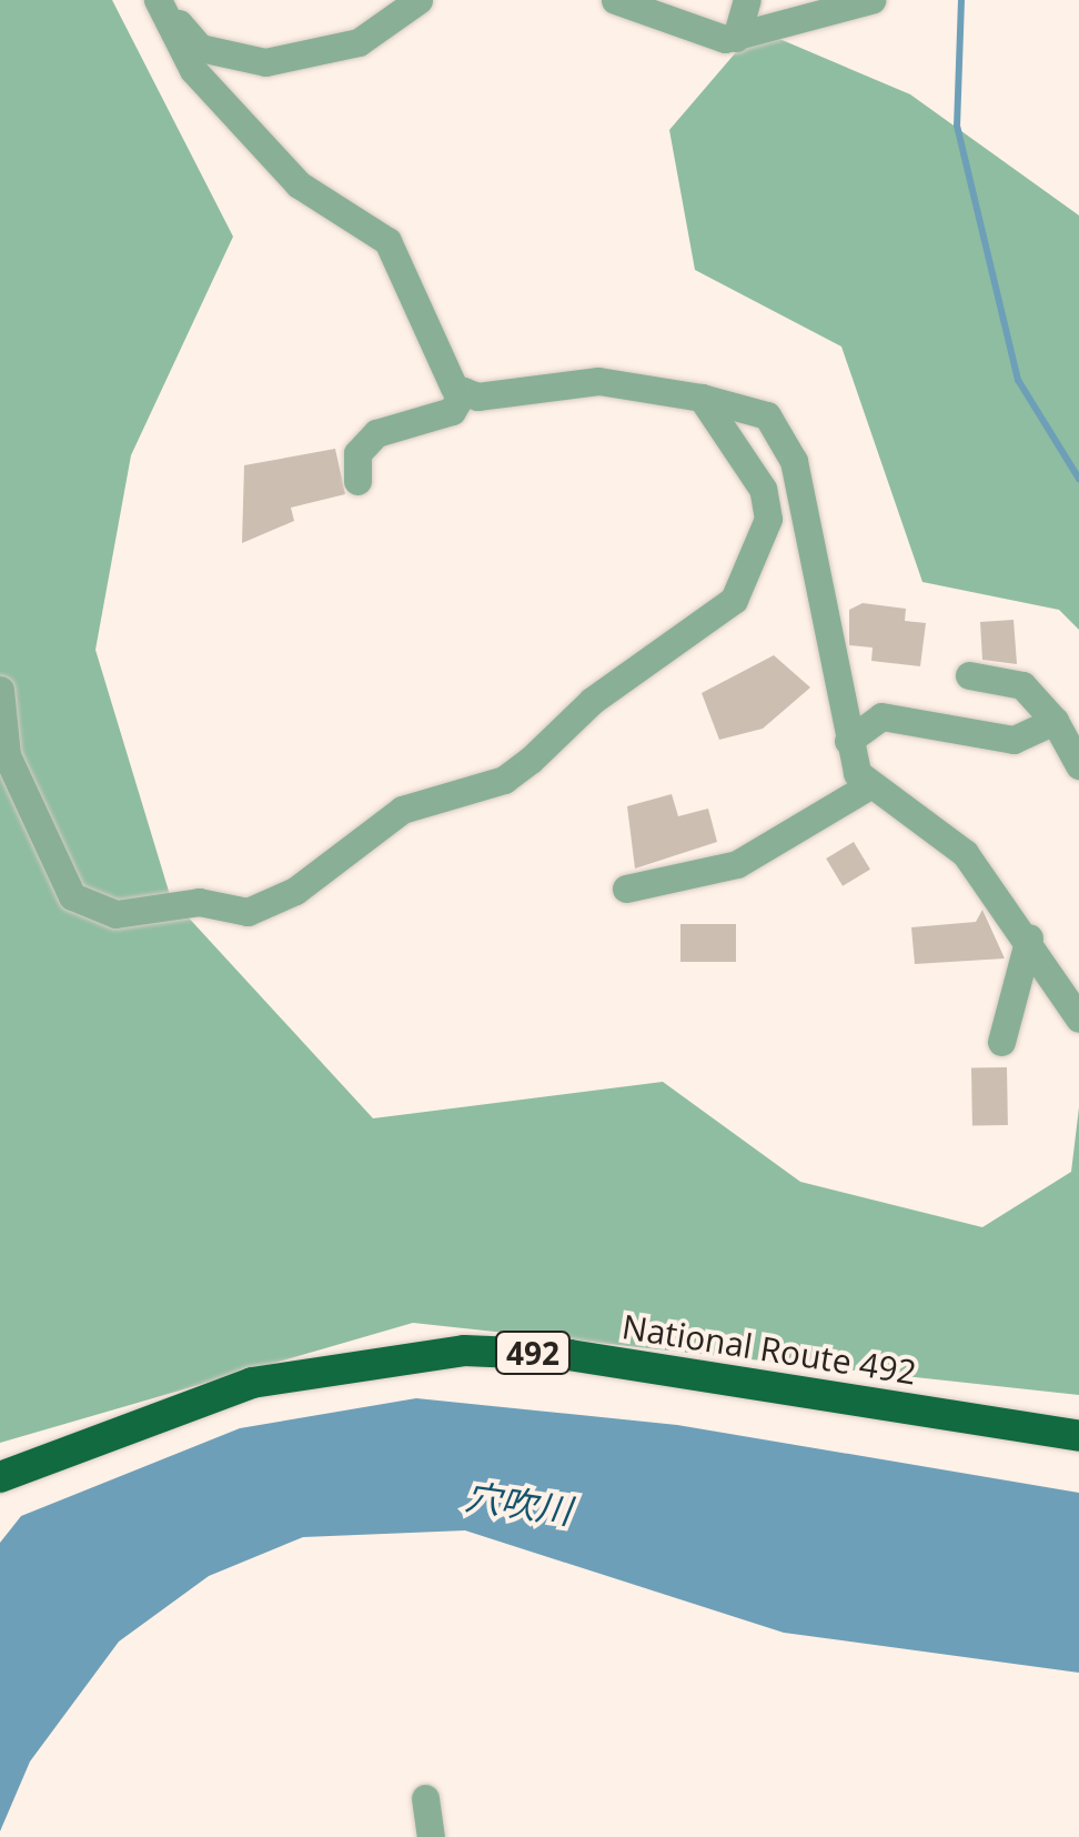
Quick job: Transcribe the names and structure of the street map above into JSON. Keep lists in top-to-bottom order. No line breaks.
{"streets":{"highway":["National Route 492","492"]},"water":["穴吹川"]}
